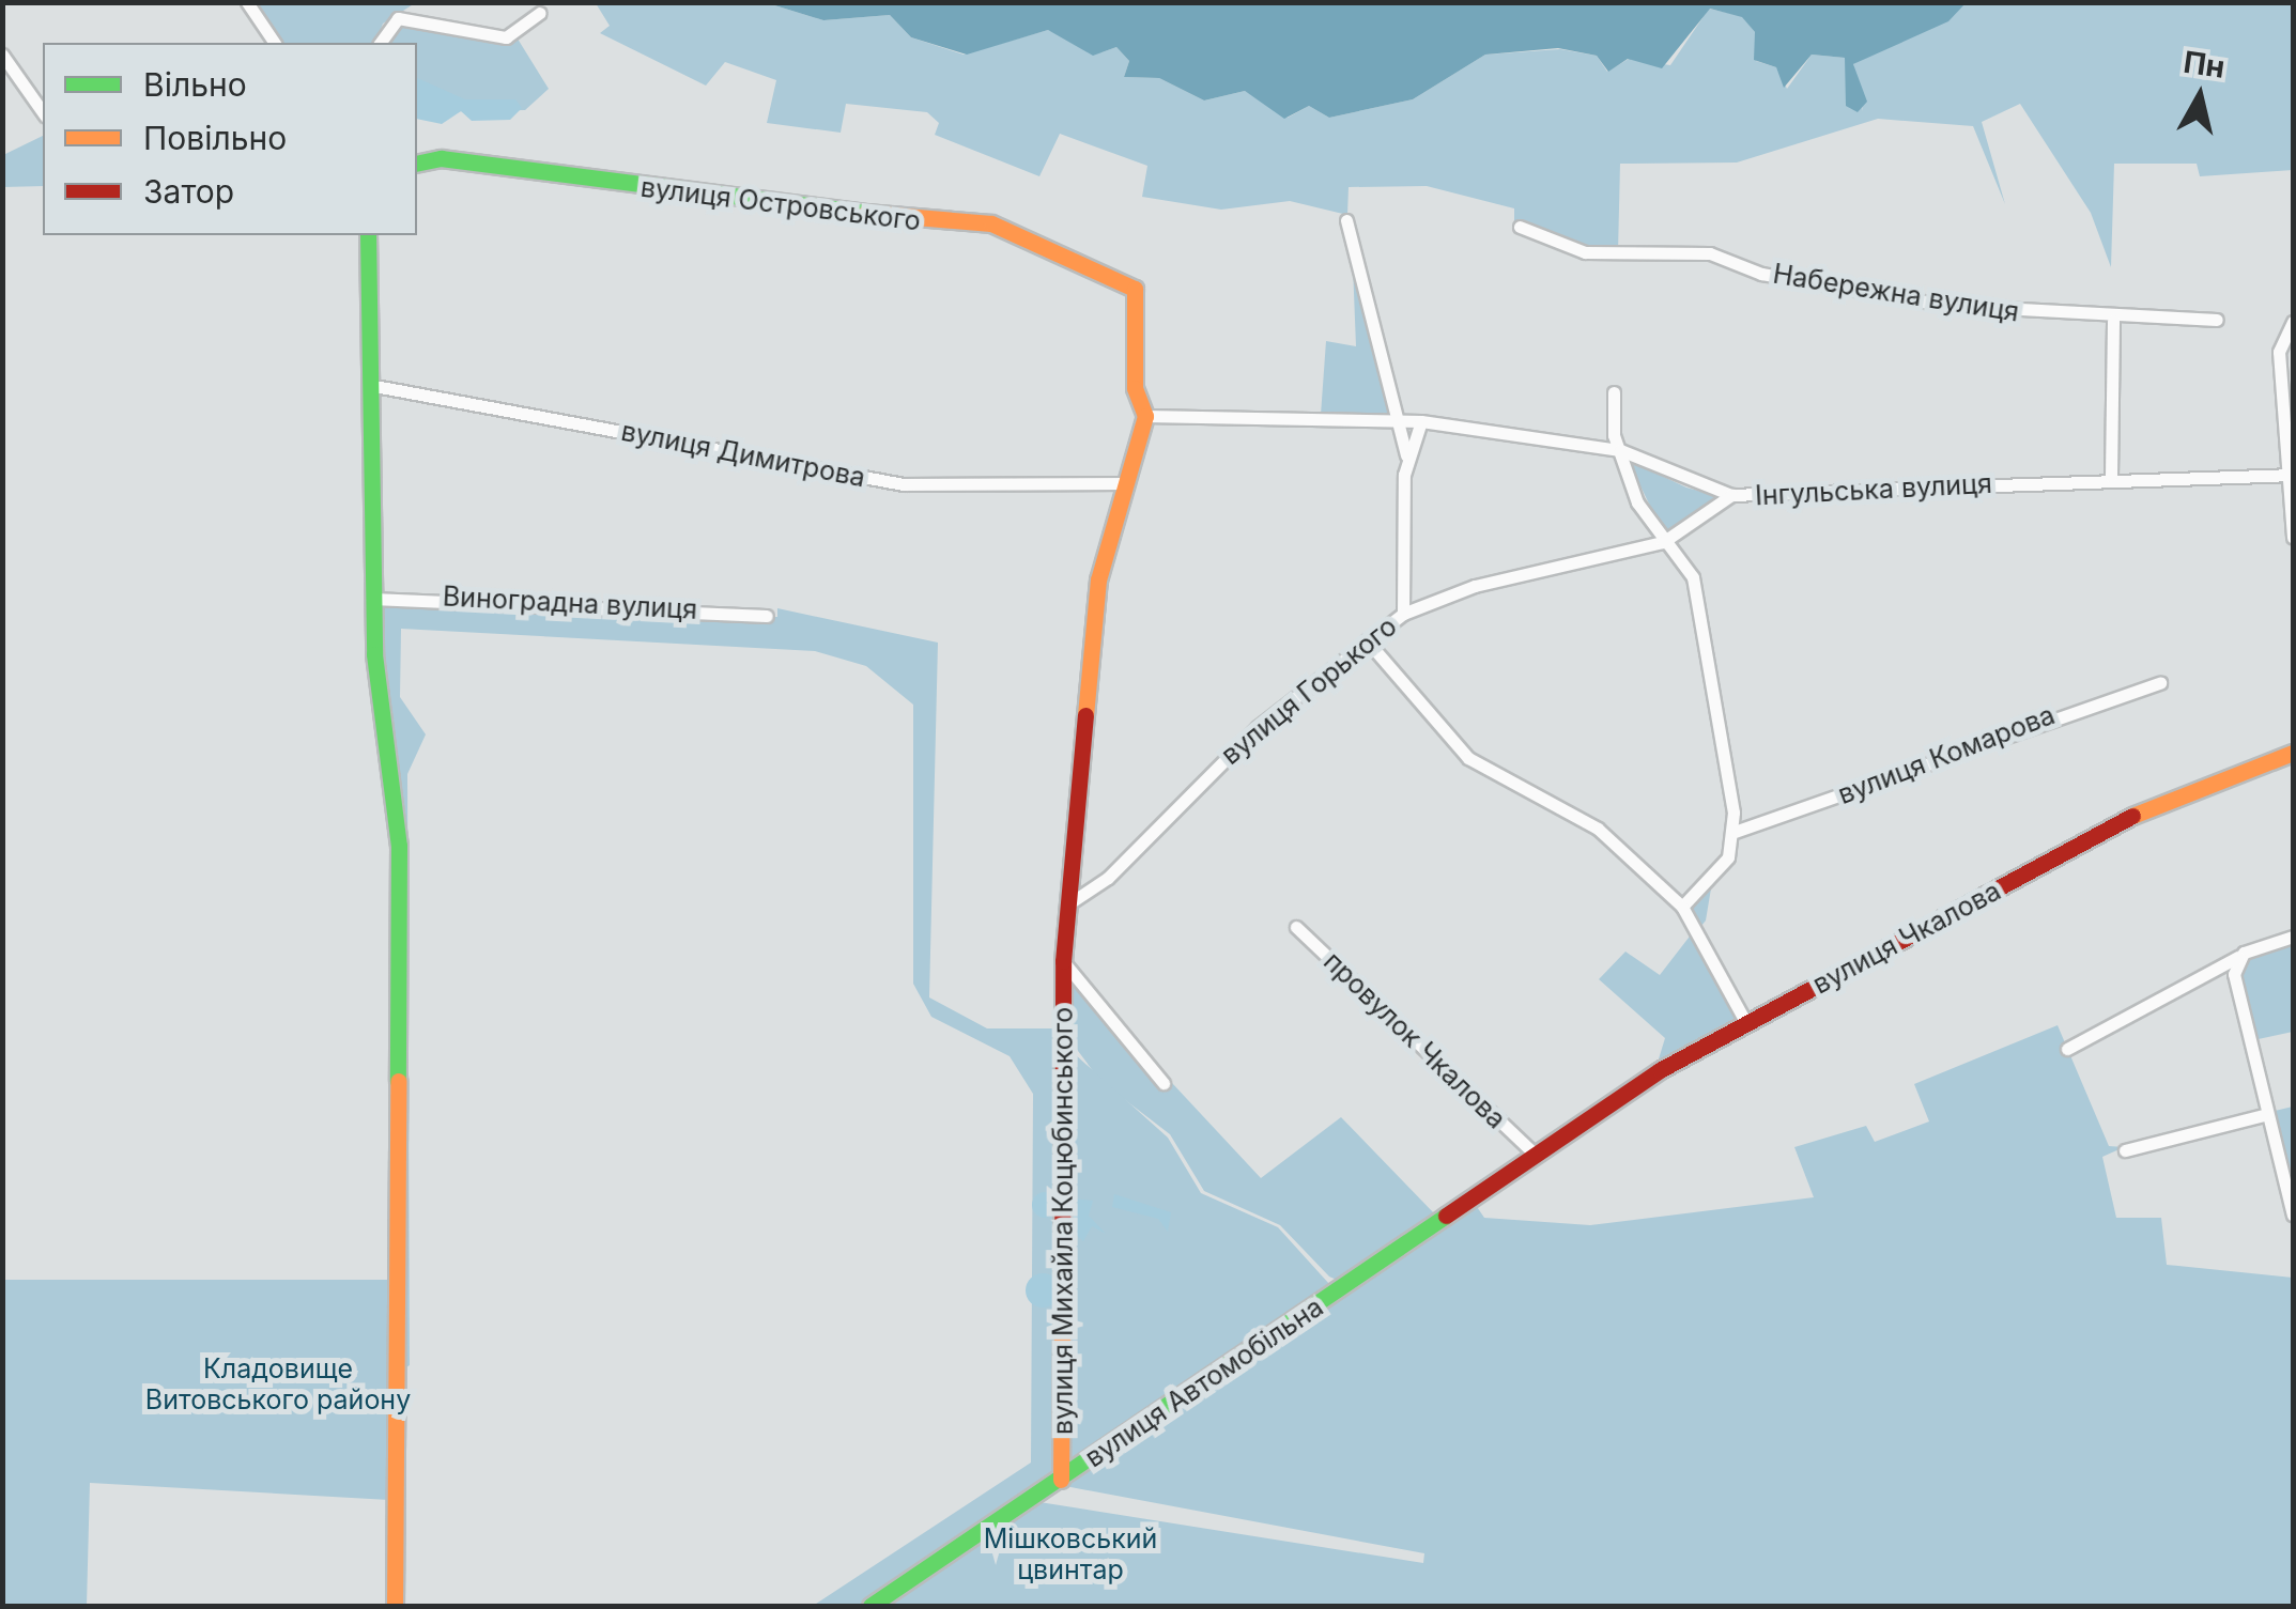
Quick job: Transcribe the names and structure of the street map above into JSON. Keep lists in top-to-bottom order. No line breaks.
{"streets":{"street":["вулиця Островського","Набережна вулиця","вулиця Димитрова","Інгульська вулиця","Виноградна вулиця","вулиця Горького","вулиця Комарова","вулиця Чкалова","провулок Чкалова","вулиця Михайла Коцюбинського","вулиця Автомобільна"]},"crossings":[["вулиця Островського","вулиця Михайла Коцюбинського"],["вулиця Димитрова","вулиця Михайла Коцюбинського"],["Інгульська вулиця","вулиця Михайла Коцюбинського"],["вулиця Горького","вулиця Михайла Коцюбинського"],["вулиця Чкалова","провулок Чкалова"],["вулиця Чкалова","вулиця Автомобільна"],["провулок Чкалова","вулиця Автомобільна"],["вулиця Михайла Коцюбинського","вулиця Автомобільна"]],"parks":["Кладовище Витовського району","Мішковський цвинтар"],"legend":["Вільно","Повільно","Затор"],"north":"top"}
